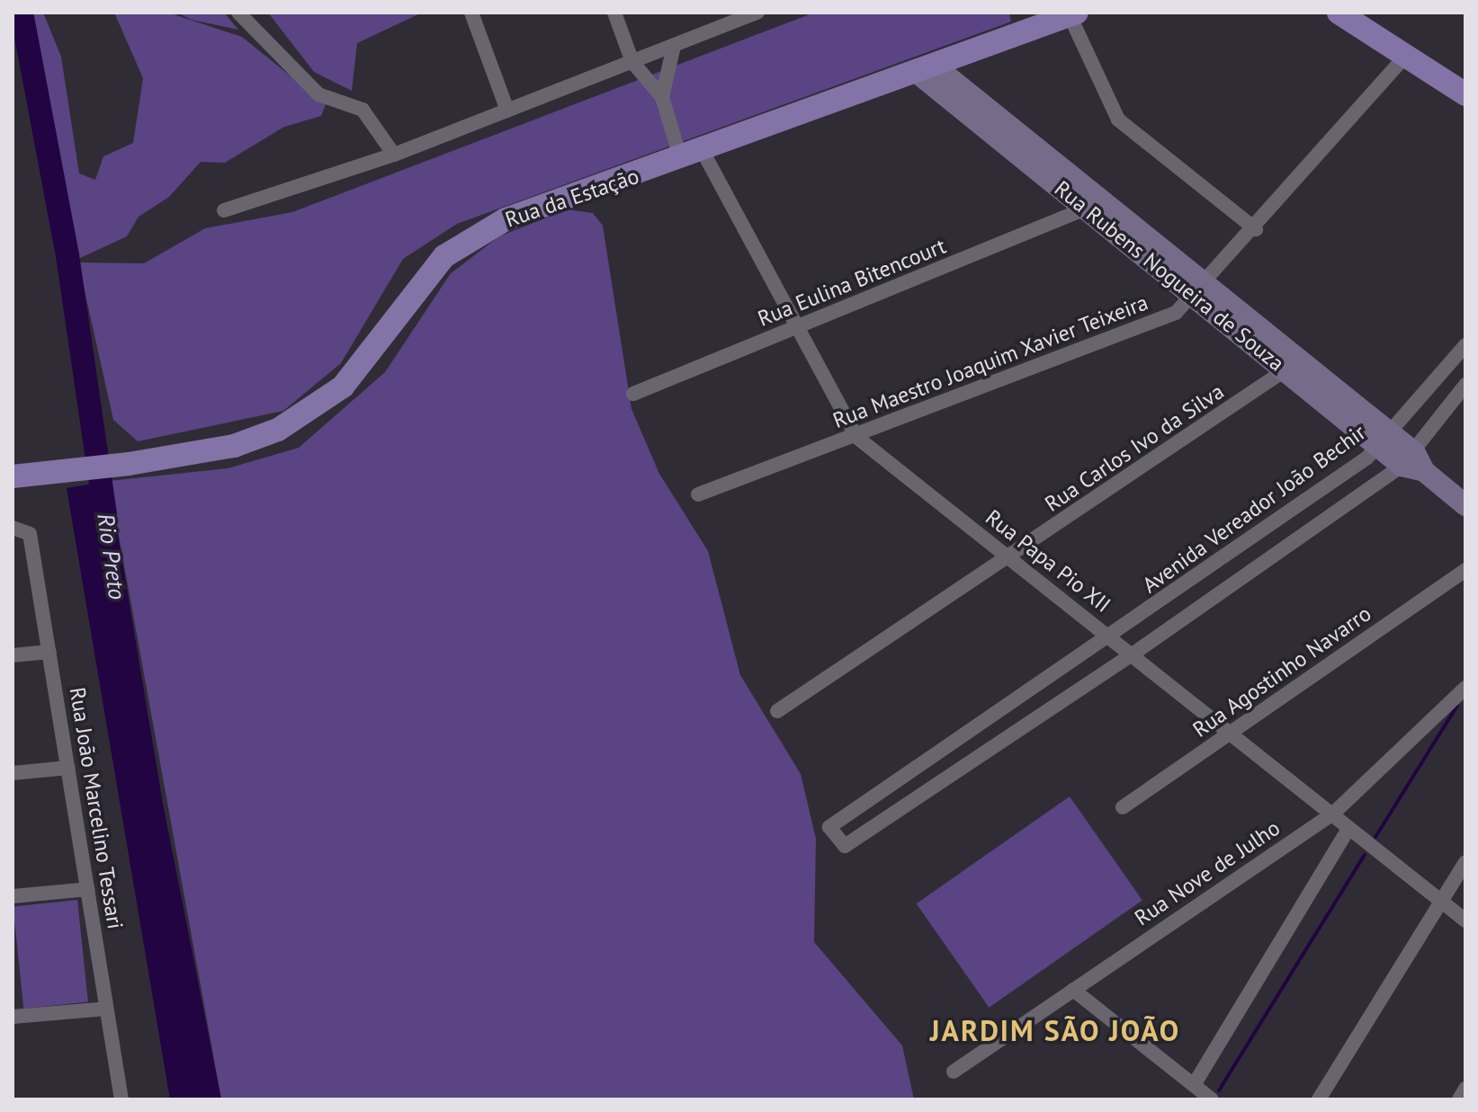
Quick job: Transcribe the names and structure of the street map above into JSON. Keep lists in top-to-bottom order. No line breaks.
{"streets":{"main road":["Rua da Estação"],"street":["Rua Rubens Nogueira de Souza","Rua Eulina Bitencourt","Rua Maestro Joaquim Xavier Teixeira","Rua Carlos Ivo da Silva","Avenida Vereador João Bechir","Rua Papa Pio XII","Rua Agostinho Navarro","Rua João Marcelino Tessari","Rua Nove de Julho"]},"crossings":[["Rua da Estação","Rua Rubens Nogueira de Souza"],["Rua da Estação","Rua Papa Pio XII"],["Rua Rubens Nogueira de Souza","Rua Eulina Bitencourt"],["Rua Rubens Nogueira de Souza","Rua Maestro Joaquim Xavier Teixeira"],["Rua Rubens Nogueira de Souza","Rua Carlos Ivo da Silva"],["Rua Rubens Nogueira de Souza","Avenida Vereador João Bechir"],["Rua Eulina Bitencourt","Rua Papa Pio XII"],["Rua Maestro Joaquim Xavier Teixeira","Rua Papa Pio XII"],["Rua Carlos Ivo da Silva","Rua Papa Pio XII"],["Avenida Vereador João Bechir","Rua Papa Pio XII"],["Rua Papa Pio XII","Rua Agostinho Navarro"],["Rua Papa Pio XII","Rua Nove de Julho"]],"districts":["JARDIM SÃO JOÃO"],"water":["Rio Preto"]}
